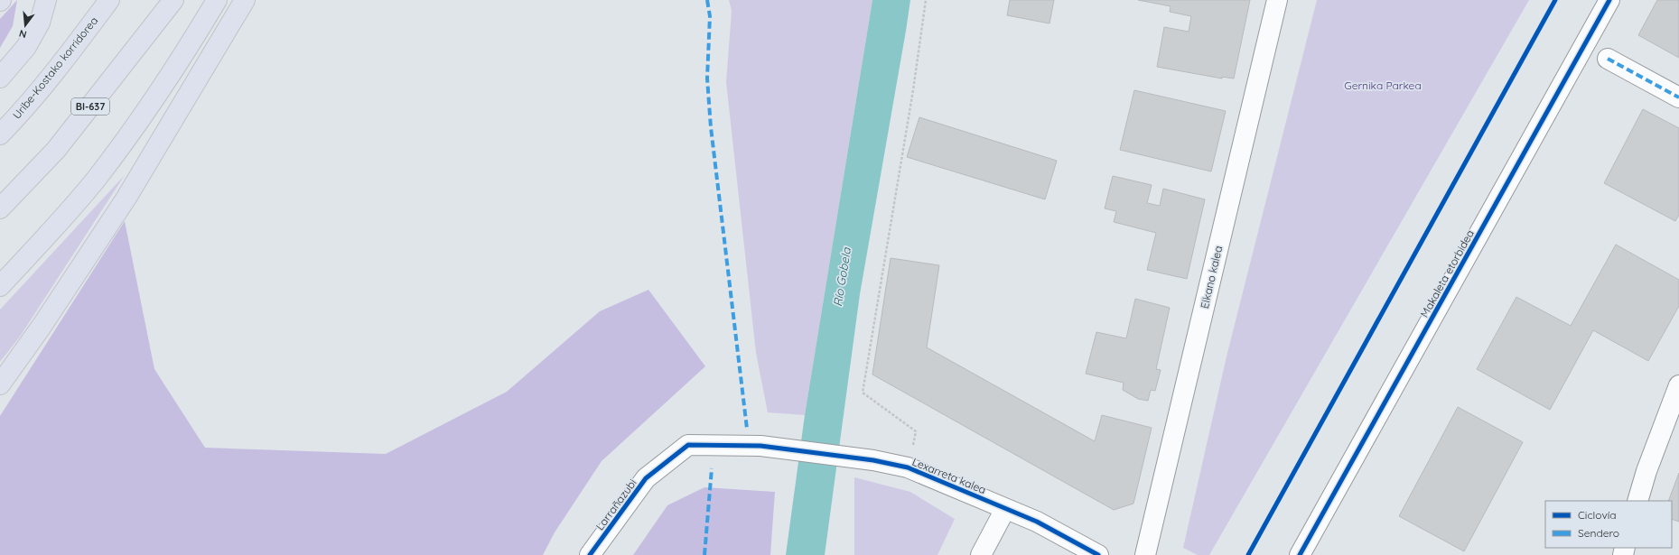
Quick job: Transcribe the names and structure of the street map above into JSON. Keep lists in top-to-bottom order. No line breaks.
{"streets":{"highway":["Uribe-Kostako korridorea","BI-637"],"street":["Makaleta etorbidea","Elkano kalea","Lexarreta kalea","Larrañazubi"]},"crossings":[["Lexarreta kalea","Larrañazubi"]],"water":["Río Gobela"],"parks":["Gernika Parkea"],"legend":["Ciclovía","Sendero"],"north":"bottom"}
